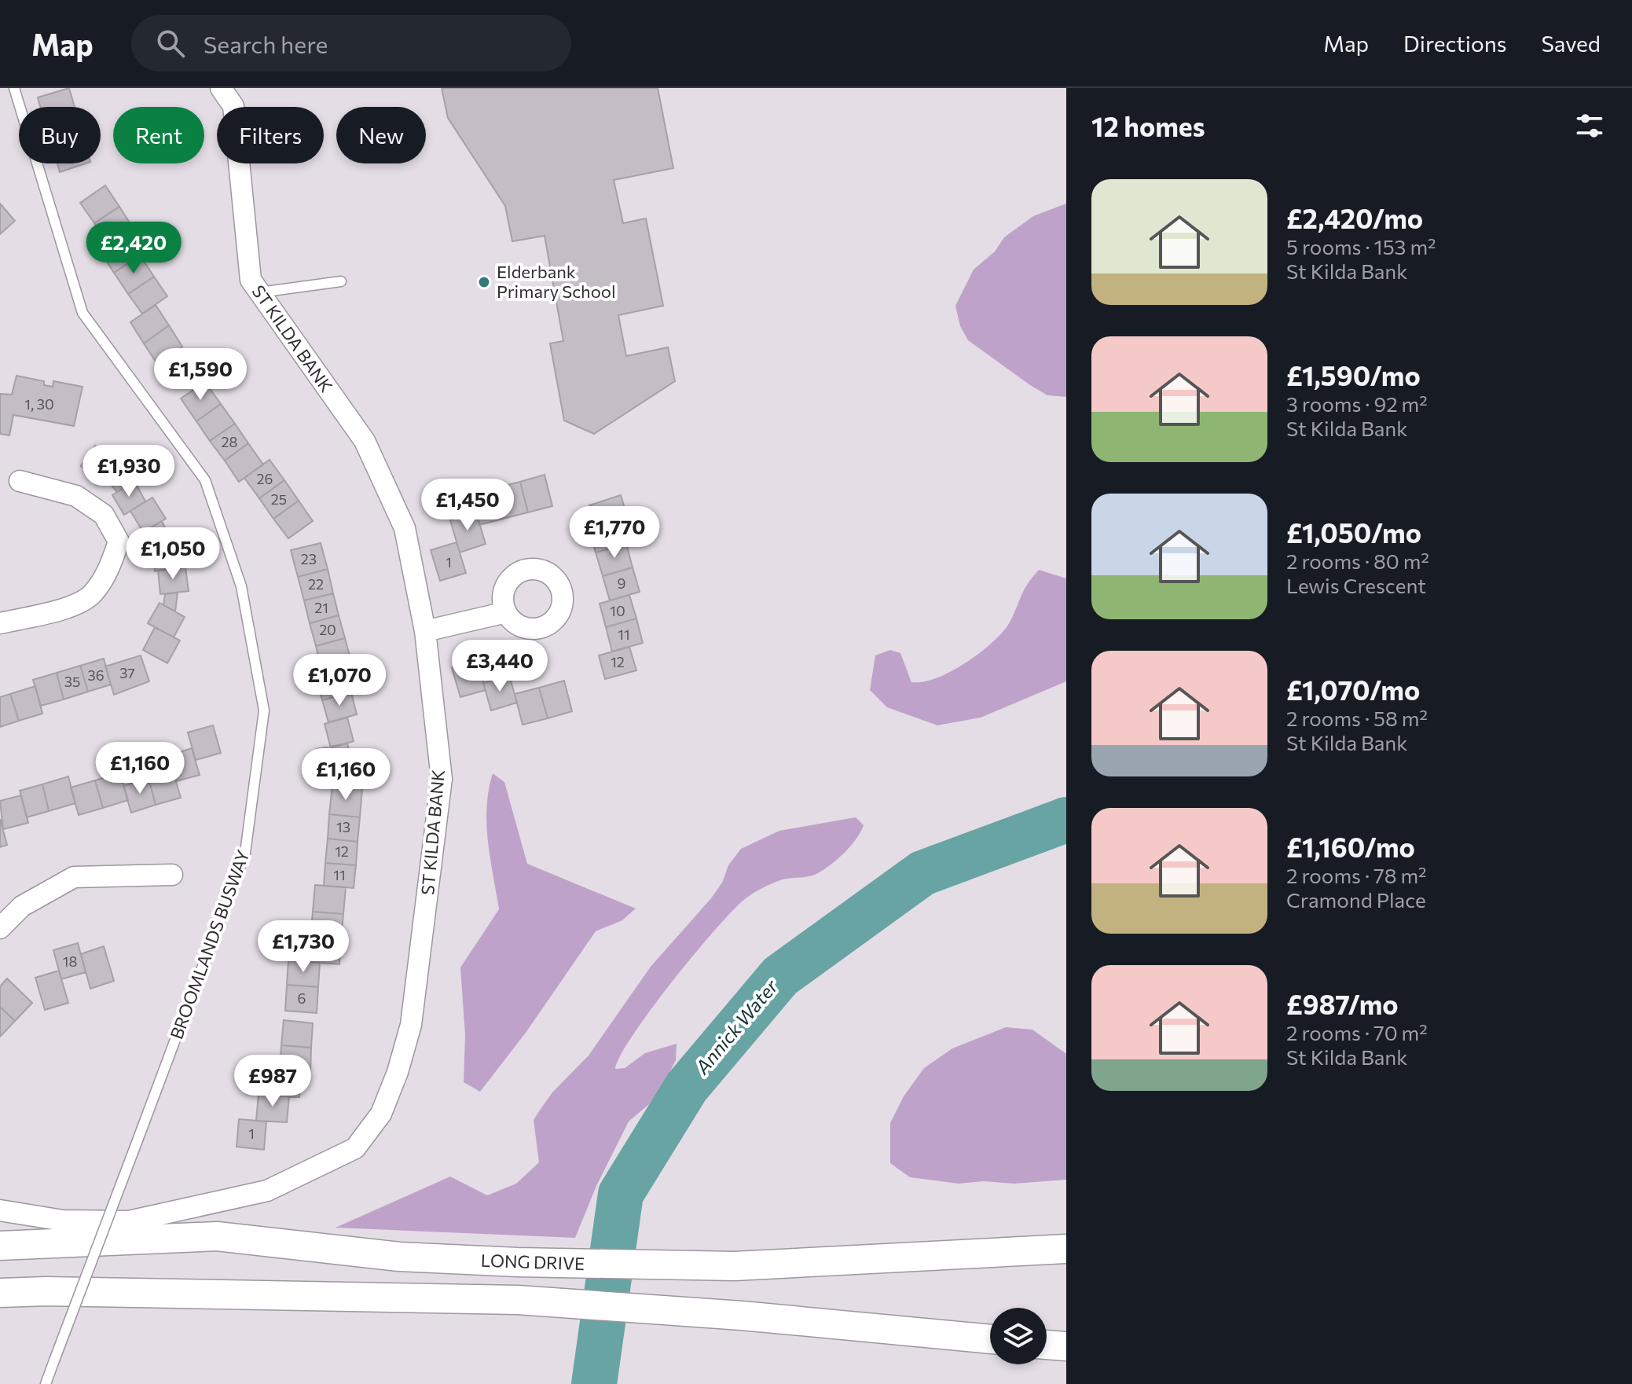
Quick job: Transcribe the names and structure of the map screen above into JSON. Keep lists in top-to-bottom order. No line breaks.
{"streets":{"main road":["LONG DRIVE"],"street":["ST KILDA BANK"],"lane":["BROOMLANDS BUSWAY"]},"water":["Annick Water"],"places":["Elderbank Primary School"],"house_numbers":["1, 30","28","26","25","23","1","9","22","21","10","20","11","12","37","36","35","13","12","11","18","6","1"],"page":{"header":"Map","search":"Search here","nav":["Map","Directions","Saved"],"heading":"12 homes","chip":["Buy","Rent","Filters","New"],"list":[{"name":"£2,420/mo","note":"5 rooms · 153 m² · St Kilda Bank"},{"name":"£1,590/mo","note":"3 rooms · 92 m² · St Kilda Bank"},{"name":"£1,050/mo","note":"2 rooms · 80 m² · Lewis Crescent"},{"name":"£1,070/mo","note":"2 rooms · 58 m² · St Kilda Bank"},{"name":"£1,160/mo","note":"2 rooms · 78 m² · Cramond Place"},{"name":"£987/mo","note":"2 rooms · 70 m² · St Kilda Bank"}],"price":["£2,420","£1,590","£1,930","£1,450","£1,770","£1,050","£3,440","£1,070","£1,160","£1,160","£1,730","£987"]}}
